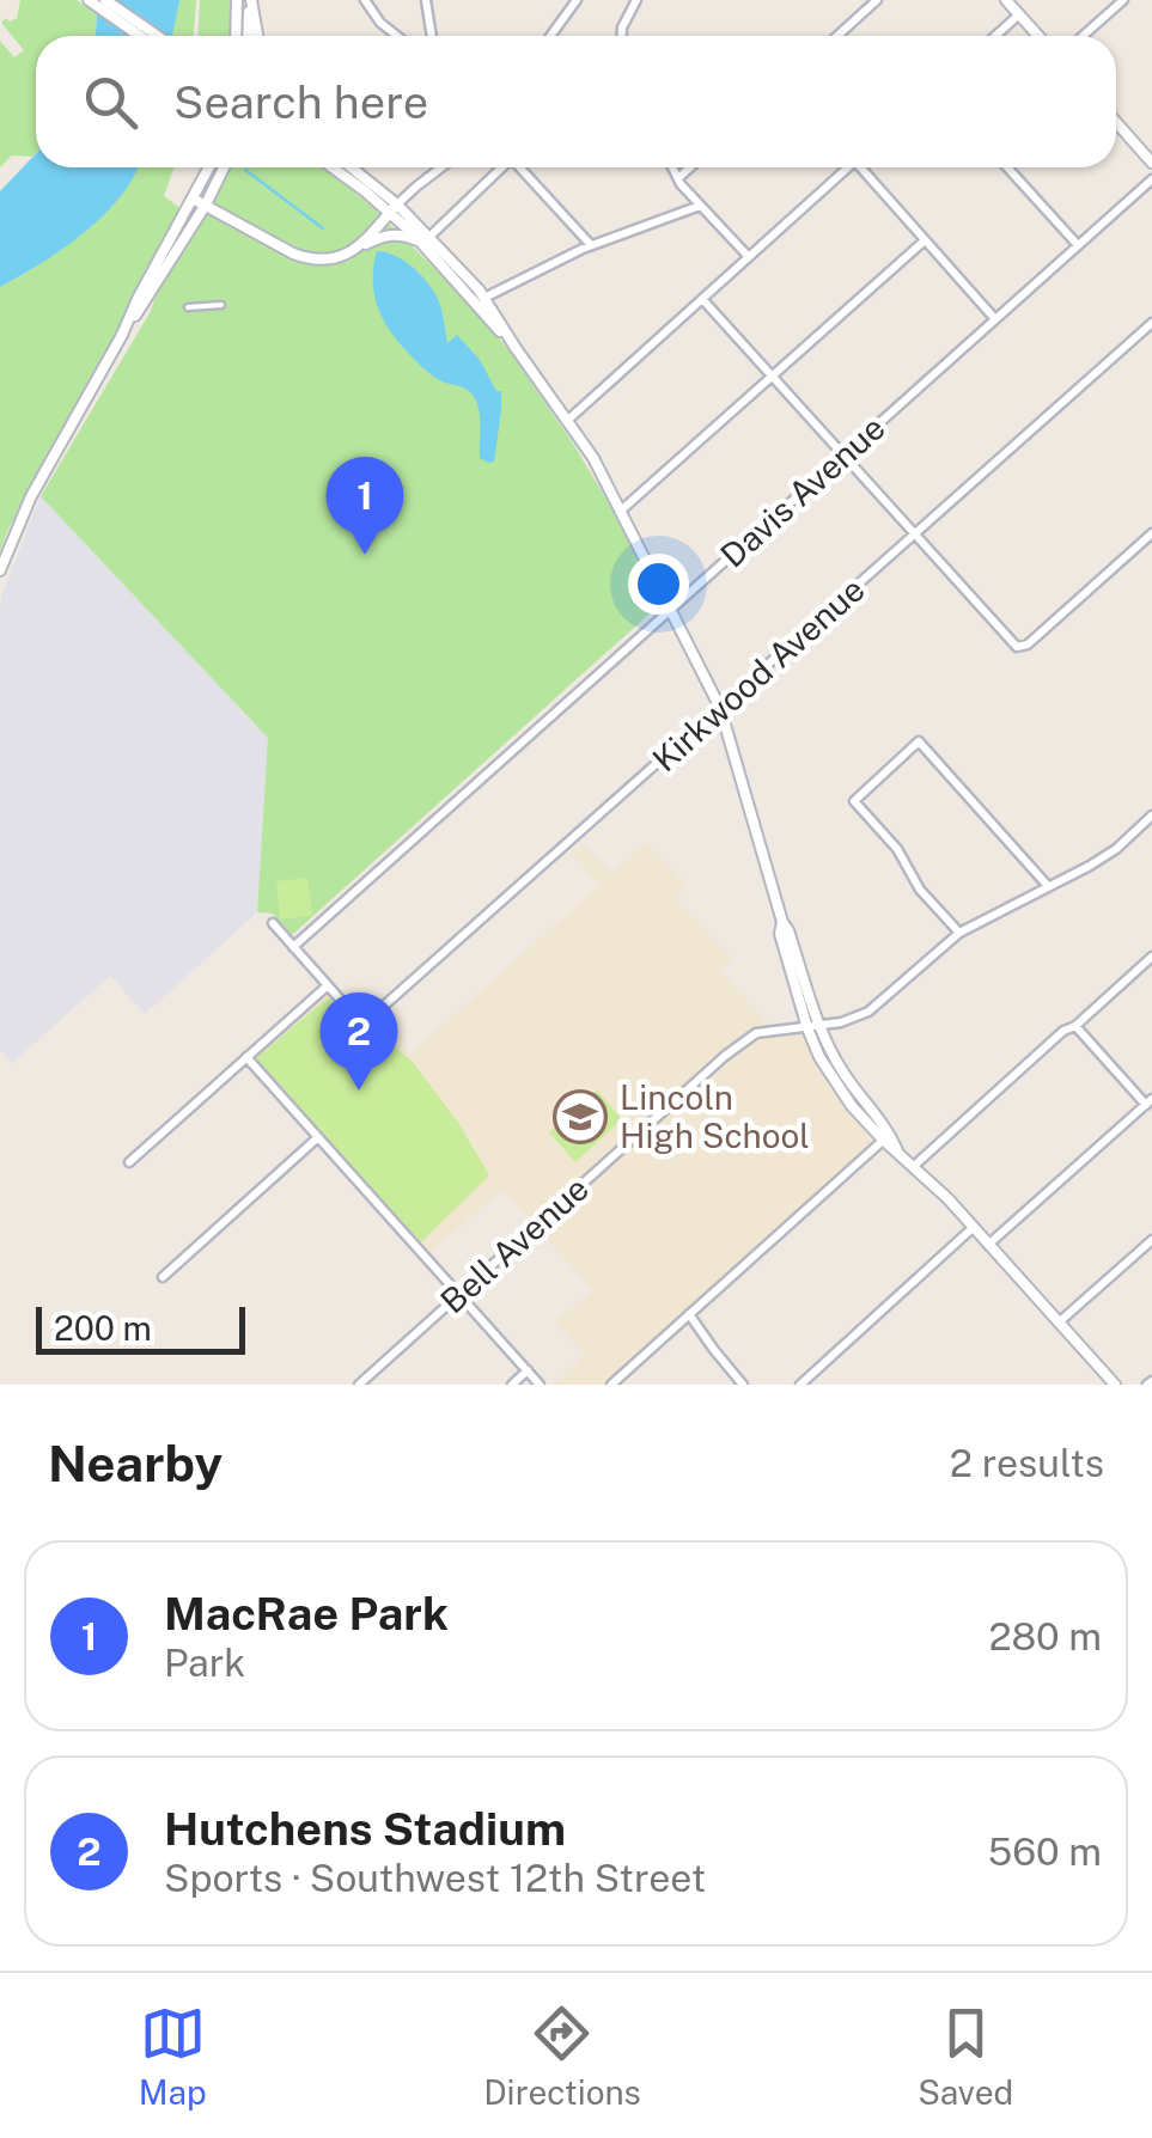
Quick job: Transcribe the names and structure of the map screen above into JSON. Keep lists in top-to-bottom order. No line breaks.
{"streets":{"street":["Davis Avenue","Kirkwood Avenue","Bell Avenue"]},"places":{"school or university":["Lincoln High School"]},"scale_bar":"200 m","page":{"search":"Search here","pins":["1","2"],"scale":"200 m","heading":["Nearby","2 results"],"list":[{"mark":"1","name":"MacRae Park","note":"Park","value":"280 m"},{"mark":"2","name":"Hutchens Stadium","note":"Sports · Southwest 12th Street","value":"560 m"}],"nav":["Map","Directions","Saved"]}}
